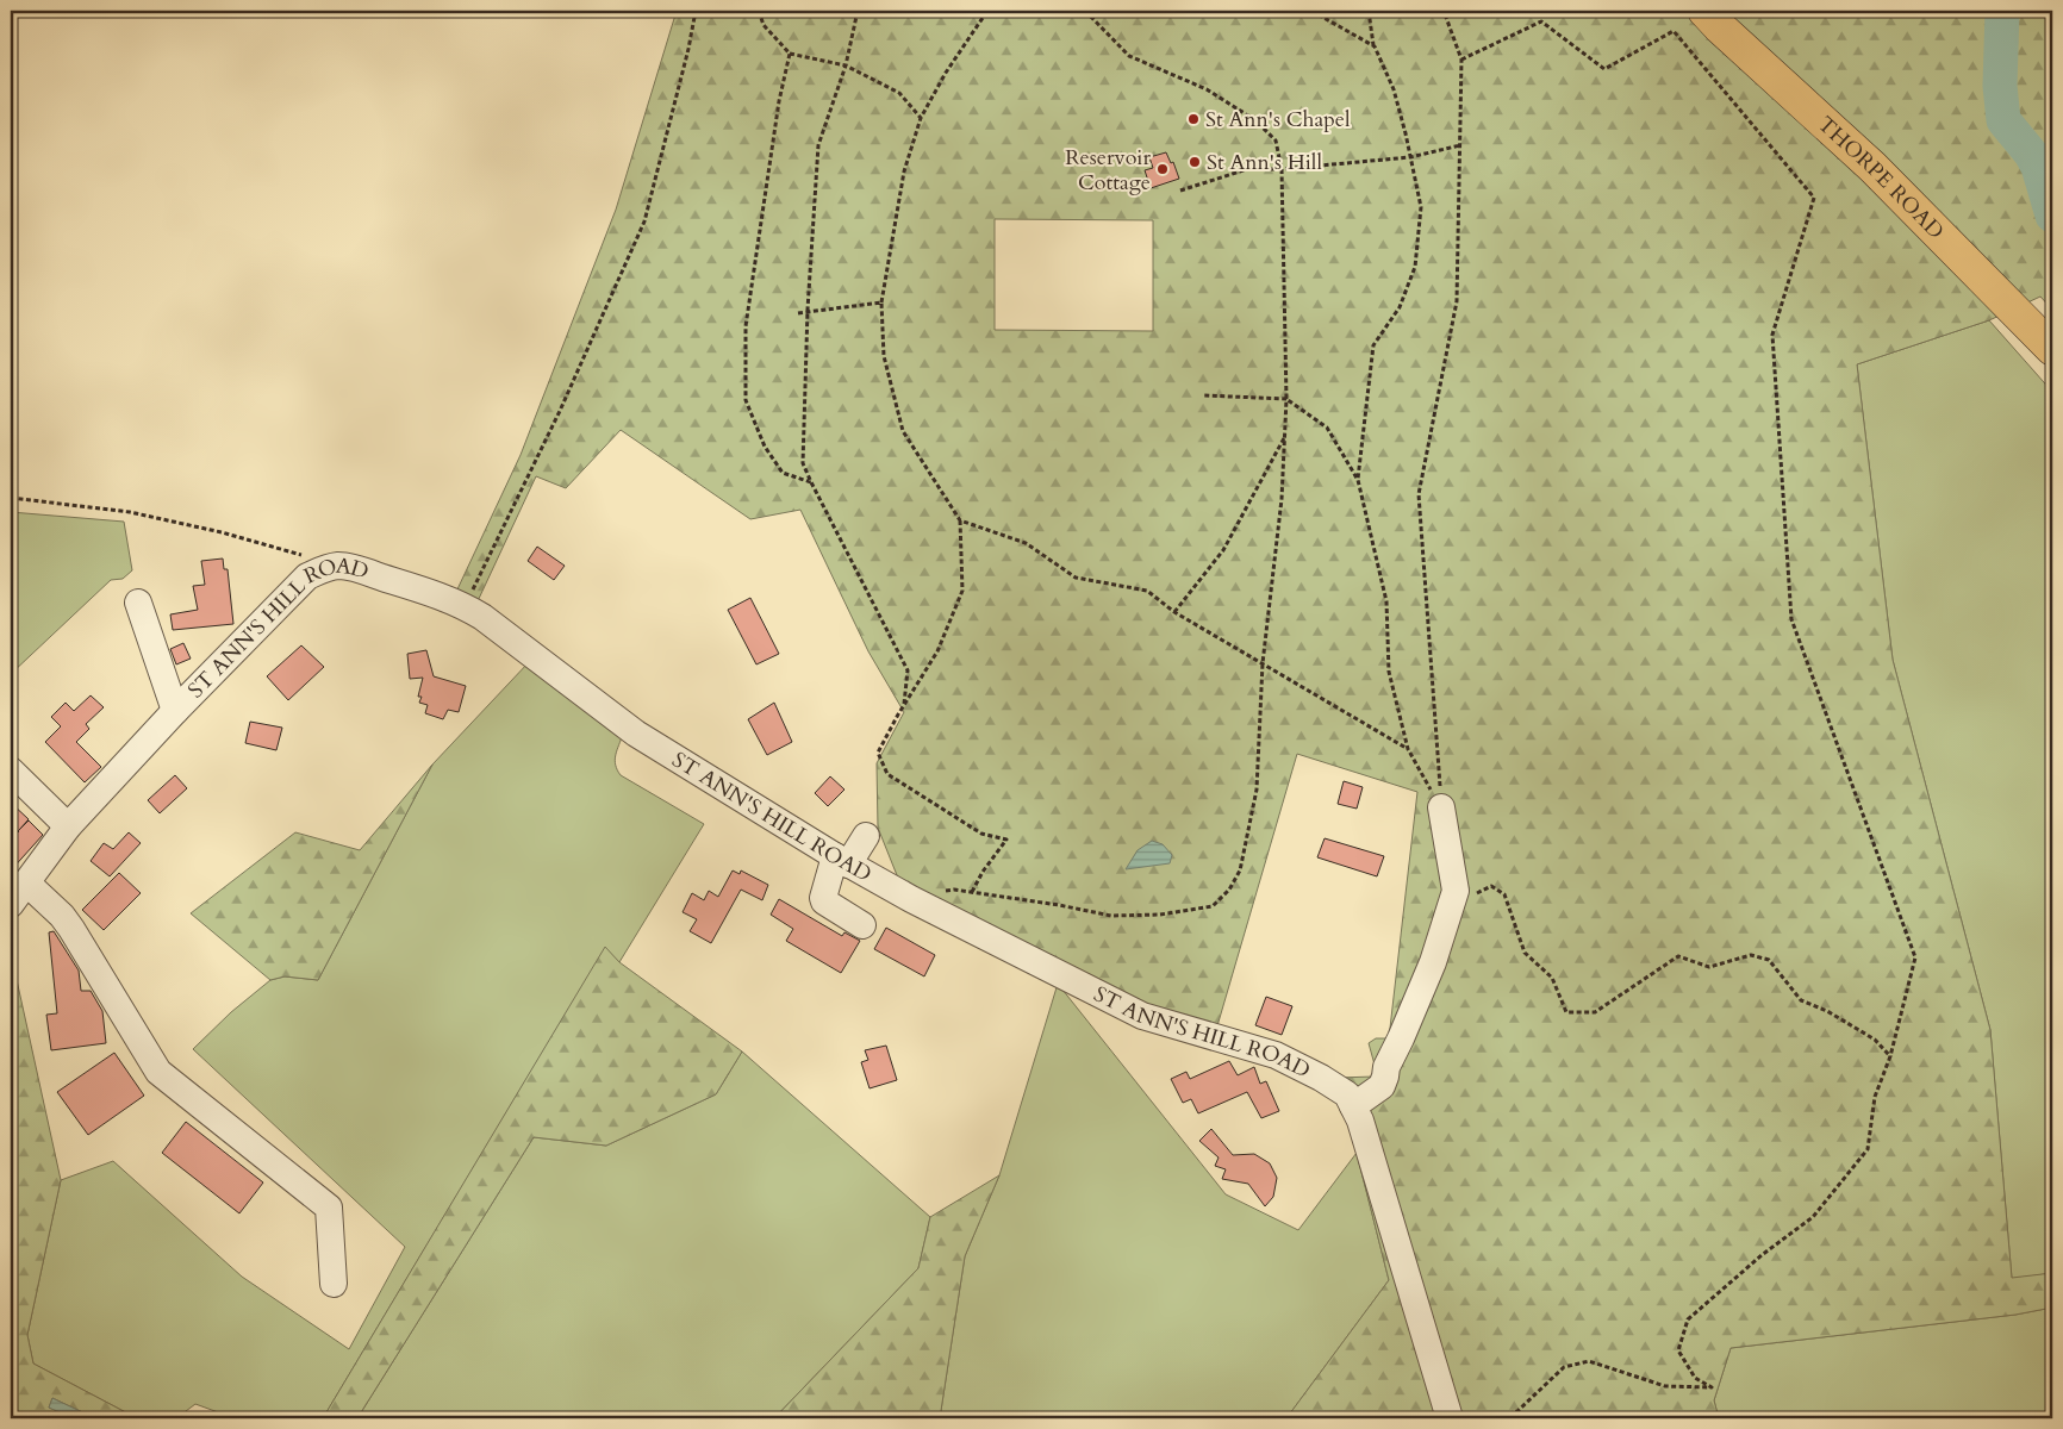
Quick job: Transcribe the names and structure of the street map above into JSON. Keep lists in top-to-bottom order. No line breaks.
{"streets":{"main road":["THORPE ROAD"],"street":["ST ANN'S HILL ROAD"]},"places":["St Ann's Chapel","St Ann's Hill","Reservoir Cottage"]}
